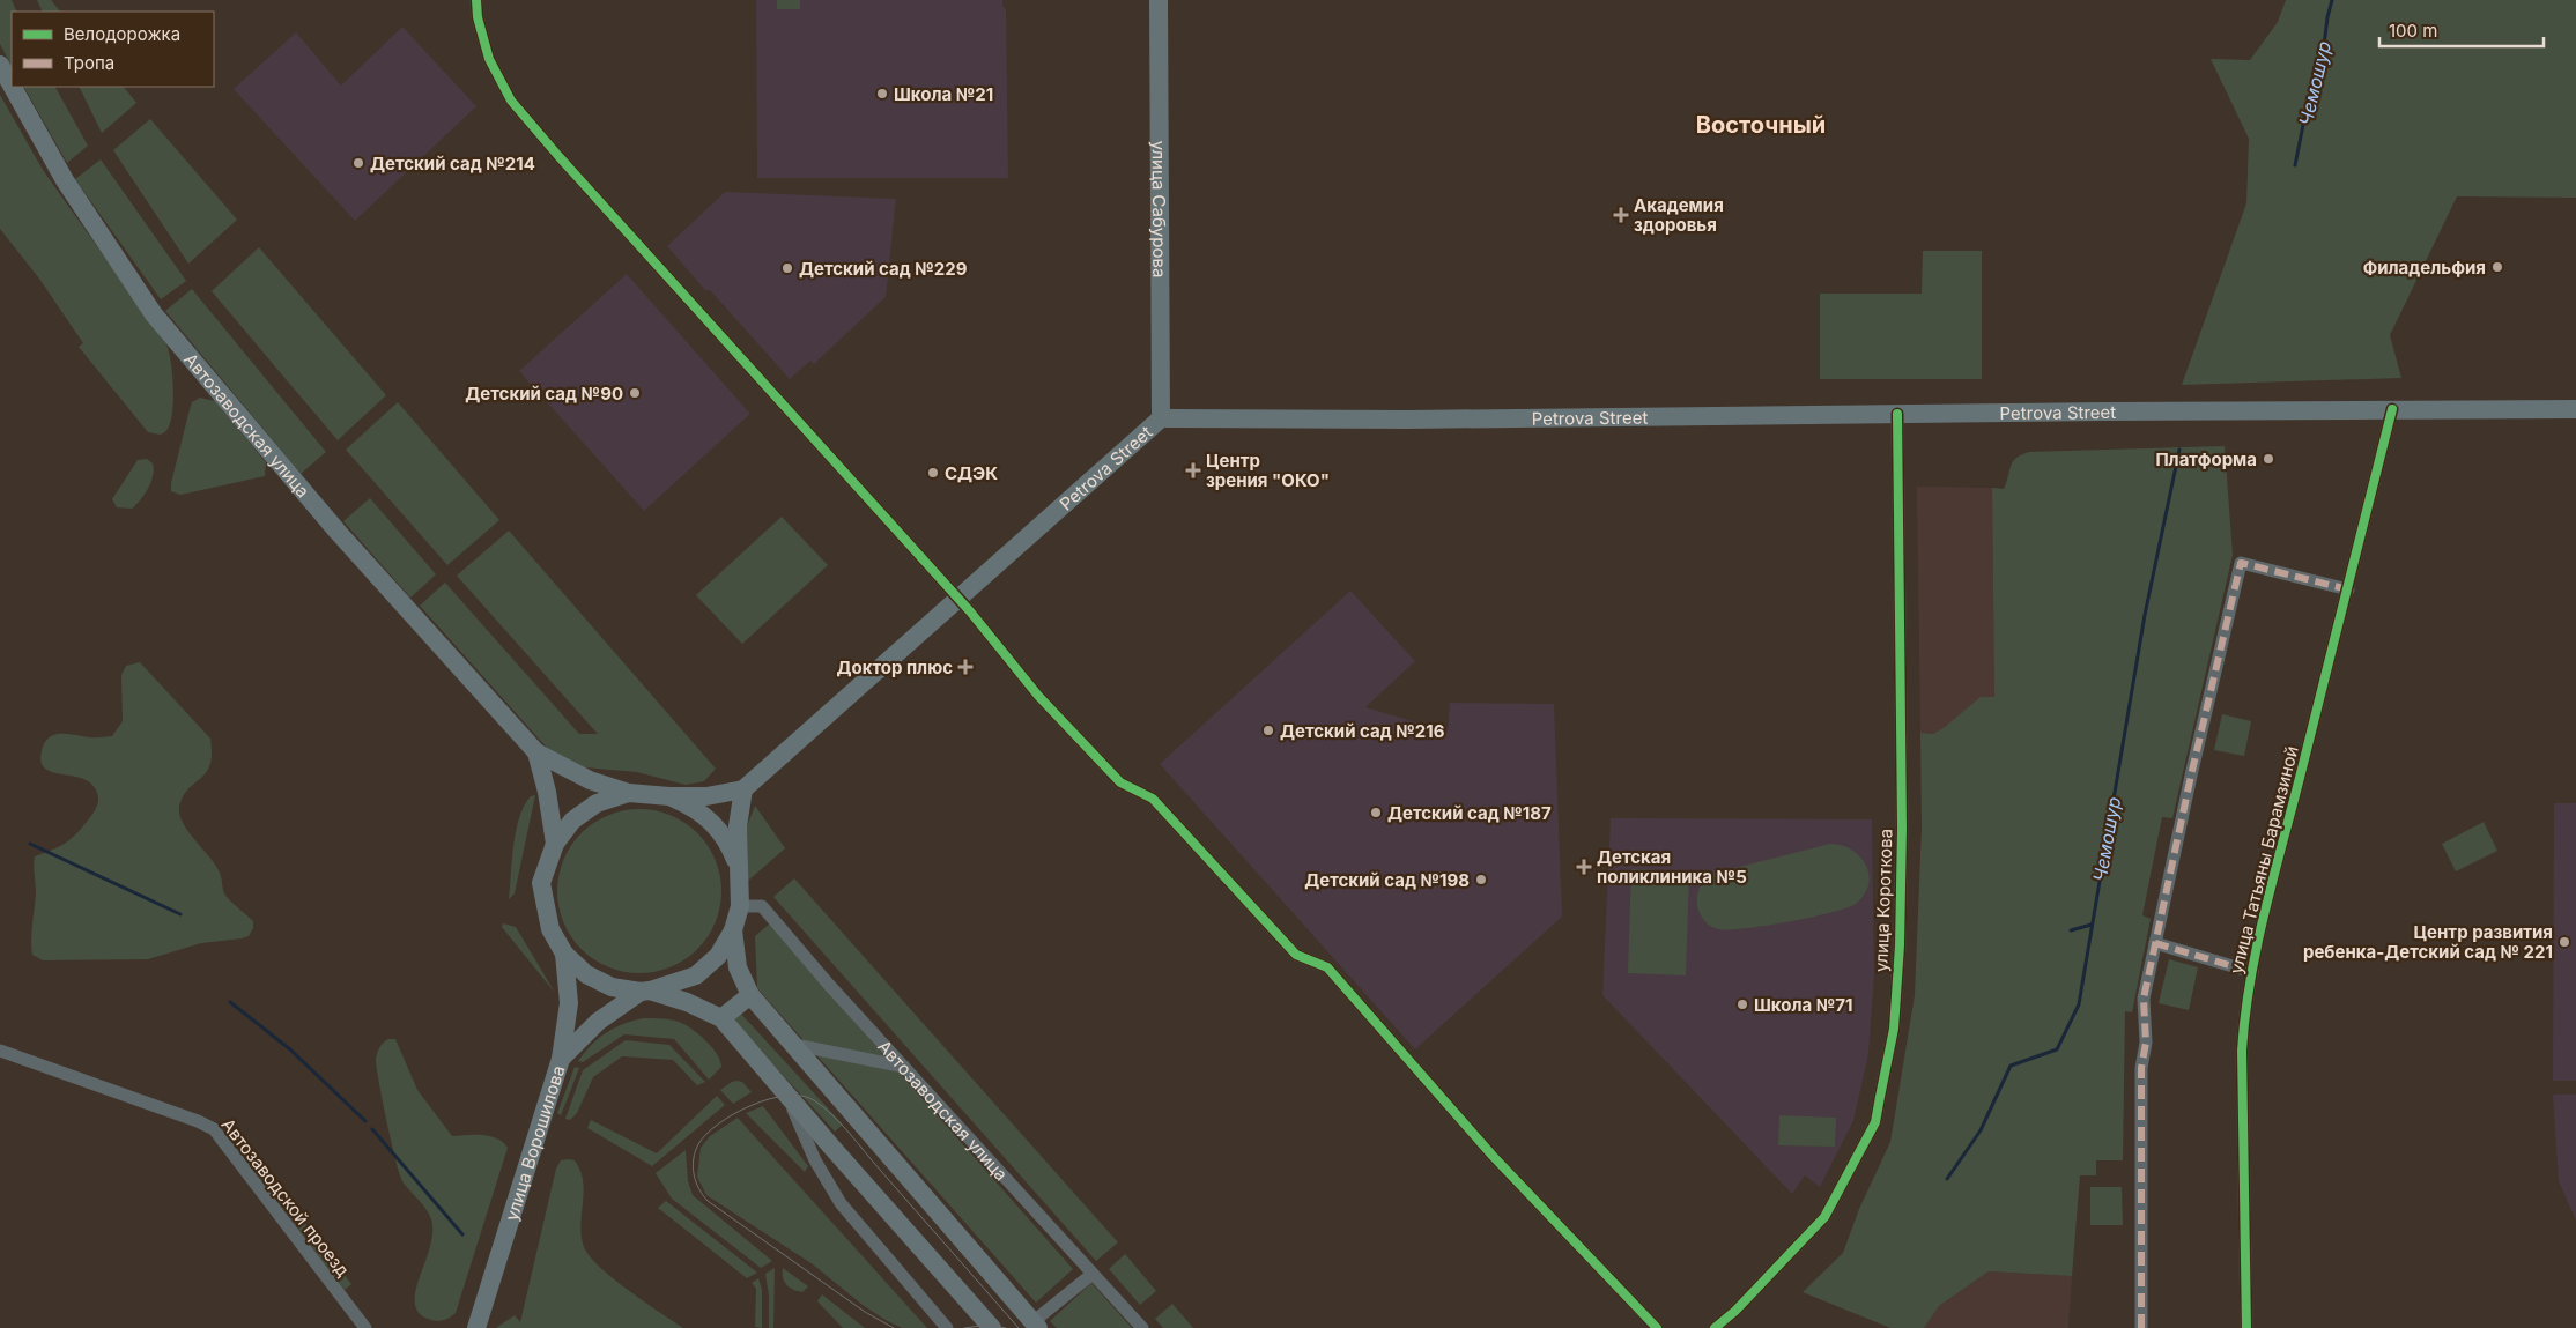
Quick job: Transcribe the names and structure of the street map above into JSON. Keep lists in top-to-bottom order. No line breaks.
{"streets":{"main road":["улица Сабурова","Petrova Street","Автозаводская улица","улица Ворошилова"],"street":["улица Татьяны Барамзиной","улица Короткова","Автозаводской проезд"]},"crossings":[["улица Сабурова","Petrova Street"],["Petrova Street","улица Татьяны Барамзиной"],["Petrova Street","улица Короткова"],["Автозаводская улица","улица Ворошилова"]],"districts":["Восточный"],"water":["Чемошур"],"places":{"other":["Школа №21","Детский сад №214","Филадельфия","Детский сад №229","Детский сад №90","Платформа","СДЭК","Детский сад №216","Детский сад №187","Детский сад №198","Центр развития ребенка-Детский сад № 221","Школа №71"],"health":["Академия здоровья","Центр зрения \"ОКО\"","Доктор плюс","Детская поликлиника №5"]},"legend":["Велодорожка","Тропа"],"scale_bar":"100 m"}
